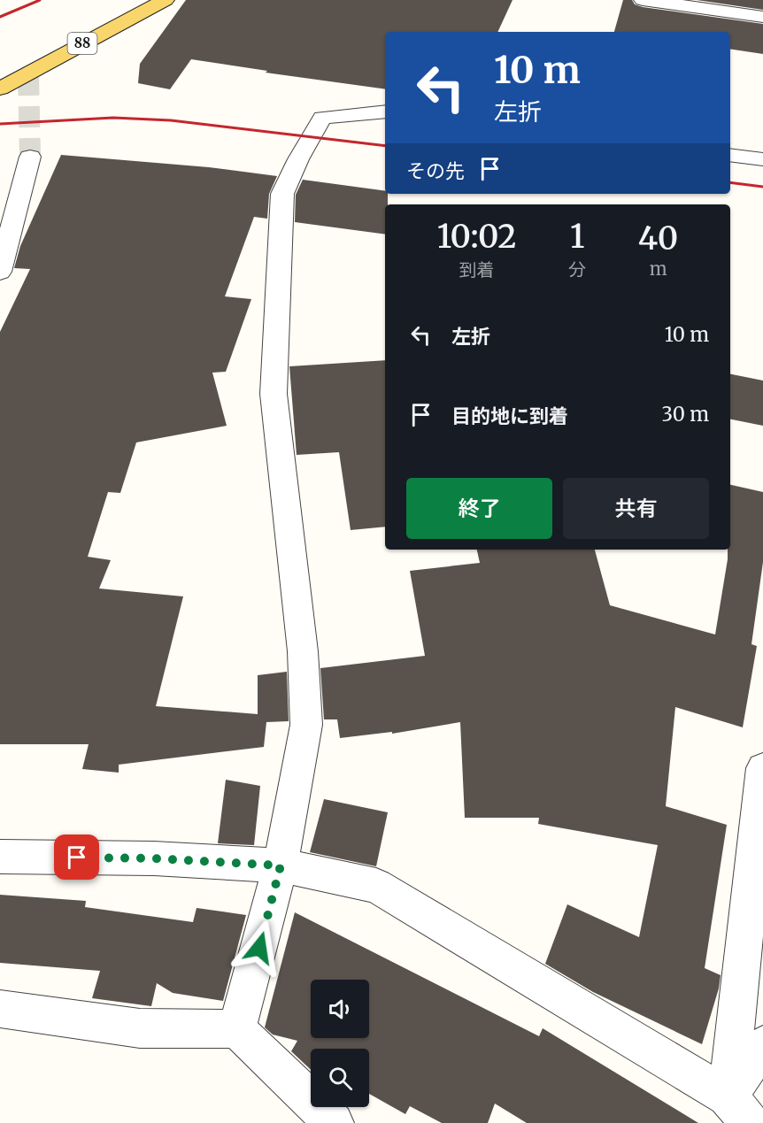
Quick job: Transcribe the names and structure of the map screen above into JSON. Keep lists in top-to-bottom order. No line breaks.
{"streets":{"main road":["88"]},"page":{"turn":["10 m","左折"],"then":"その先","eta":["10:02","到着","1","分","40","m"],"list":[{"name":"左折","value":"10 m"},{"name":"目的地に到着","value":"30 m"}],"buttons":["終了","共有"]}}
